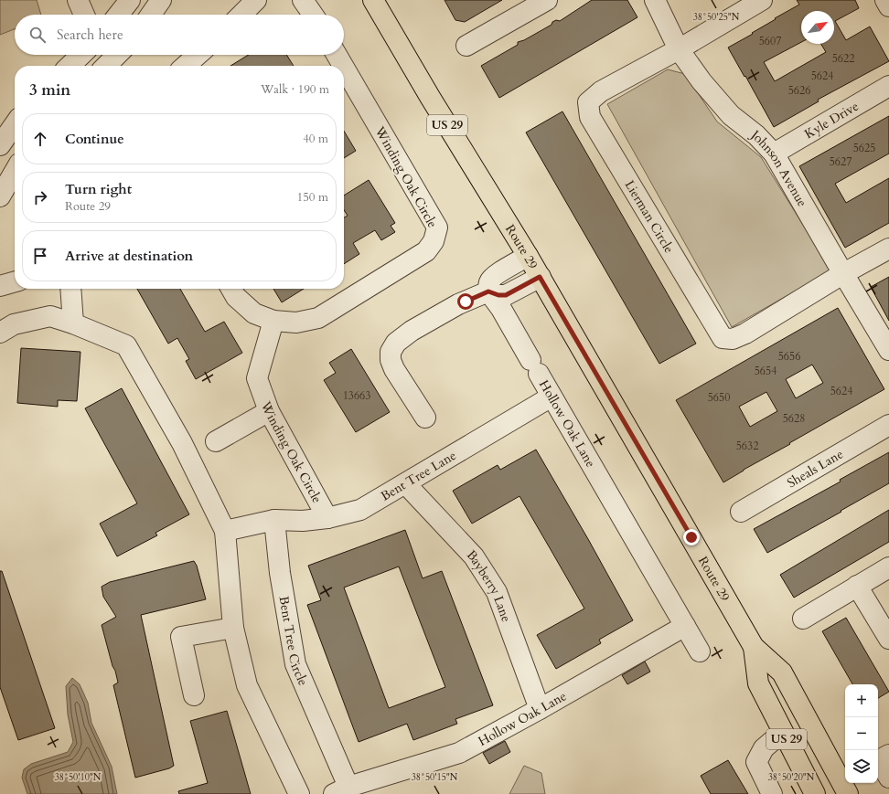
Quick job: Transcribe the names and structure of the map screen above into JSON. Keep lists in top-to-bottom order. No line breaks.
{"streets":{"main road":["US 29","Route 29"],"street":["Kyle Drive","Johnson Avenue","Winding Oak Circle","Lierman Circle","Hollow Oak Lane","Sheals Lane","Bent Tree Lane","Bayberry Lane","Bent Tree Circle"]},"crossings":[["Kyle Drive","Johnson Avenue"],["Johnson Avenue","Lierman Circle"],["Winding Oak Circle","Bent Tree Lane"],["Hollow Oak Lane","Bent Tree Lane"],["Hollow Oak Lane","Bayberry Lane"],["Hollow Oak Lane","Bent Tree Circle"],["Bent Tree Lane","Bayberry Lane"],["Bent Tree Lane","Bent Tree Circle"]],"house_numbers":["5607","5622","5624","5626","5625","5627","5656","5654","5624","13663","5650","5628","5632"],"north":"top right","page":{"search":"Search here","heading":["3 min","Walk · 190 m"],"list":[["Continue","40 m"],["Turn right","Route 29","150 m"],"Arrive at destination"],"map_buttons":["+","−"]},"coordinates":["38°50'25\"N","38°50'10\"N","38°50'15\"N","38°50'20\"N"]}
